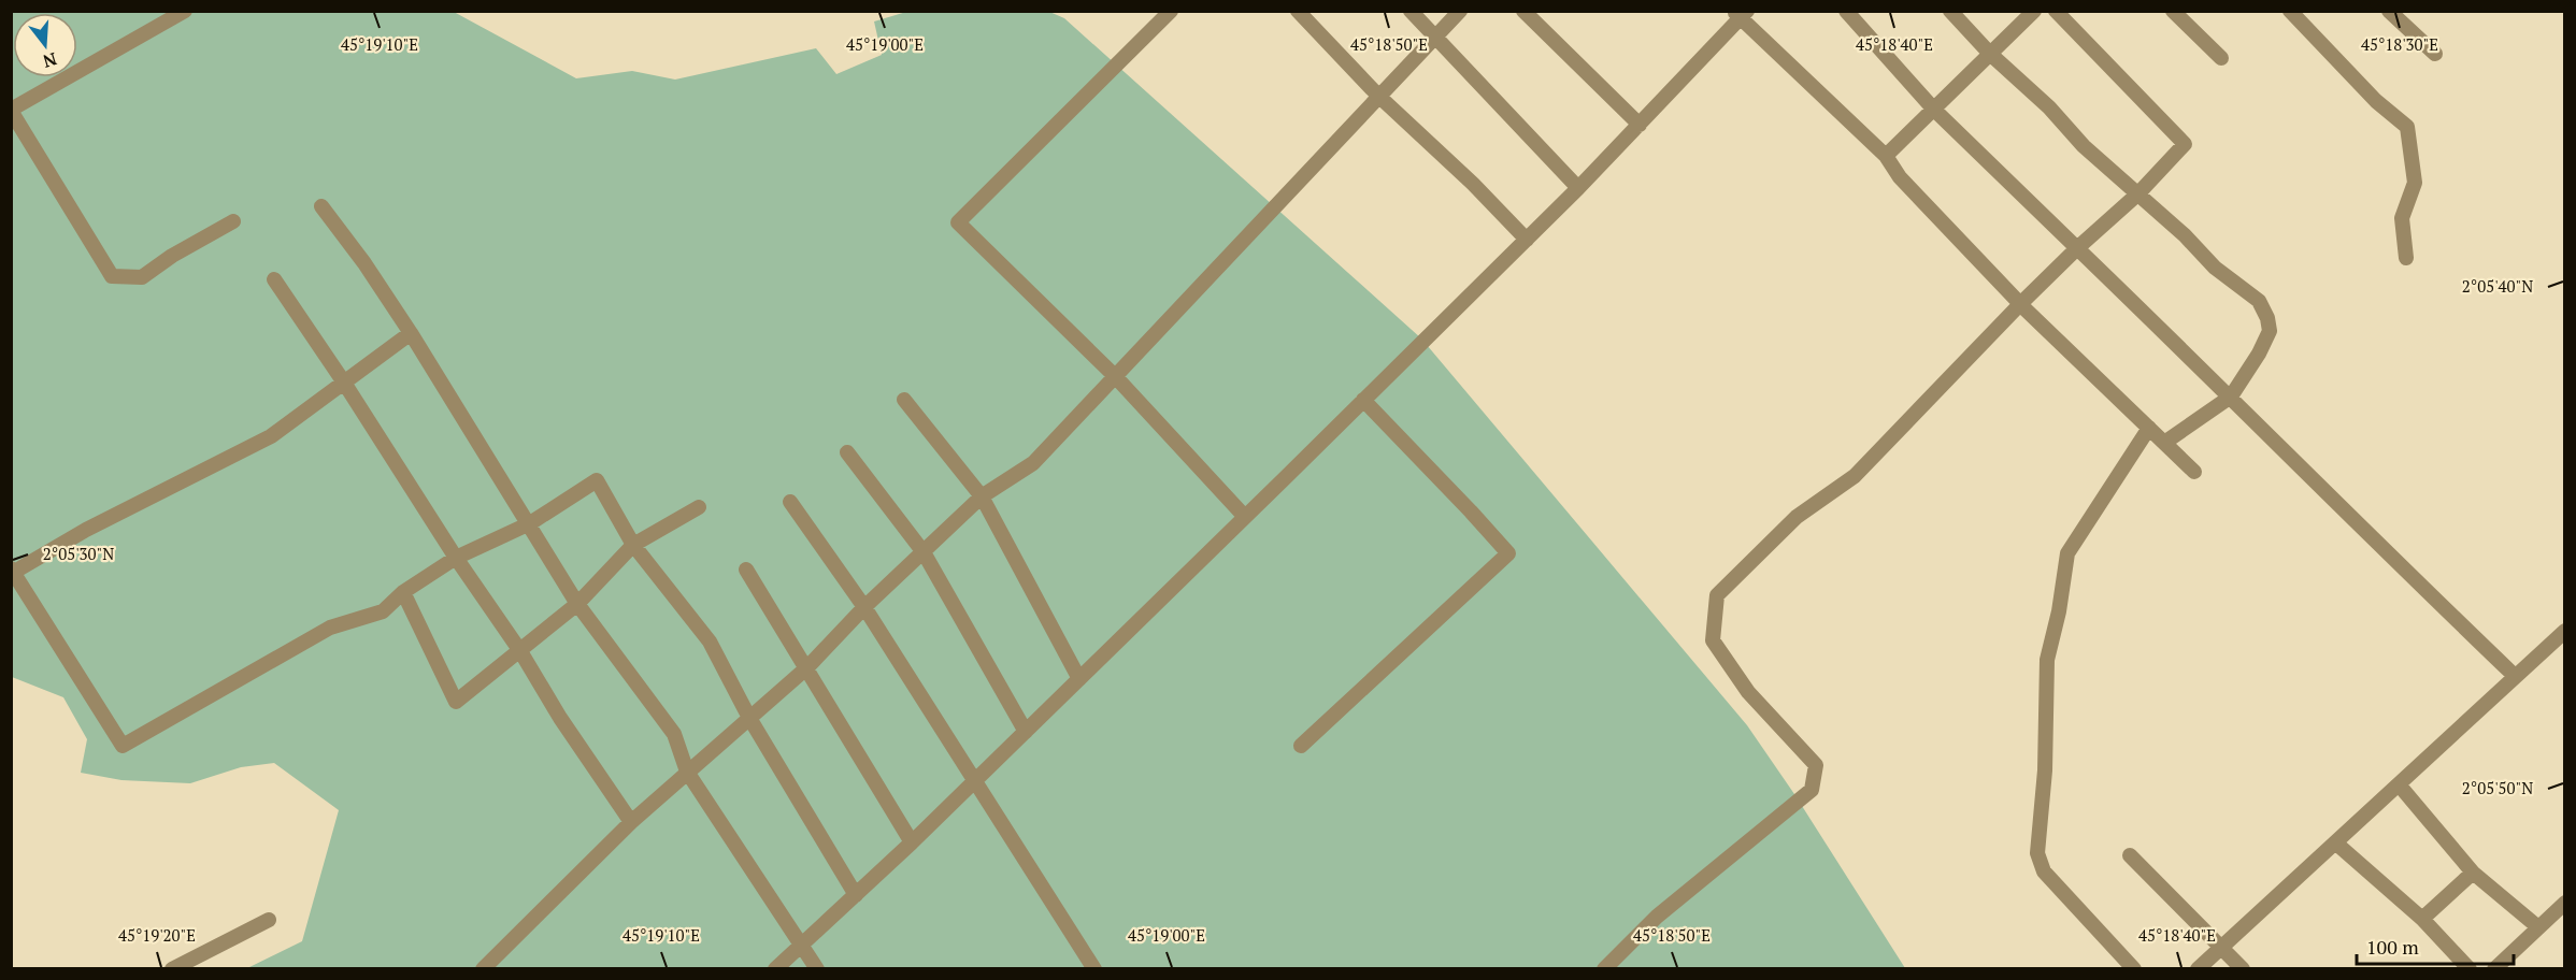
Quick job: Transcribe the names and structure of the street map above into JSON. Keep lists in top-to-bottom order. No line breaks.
{"scale_bar":"100 m","north":"bottom","coordinates":["45°19'10\"E","45°19'00\"E","45°18'50\"E","45°18'40\"E","45°18'30\"E","2°05'40\"N","2°05'30\"N","2°05'50\"N","45°19'20\"E"]}
